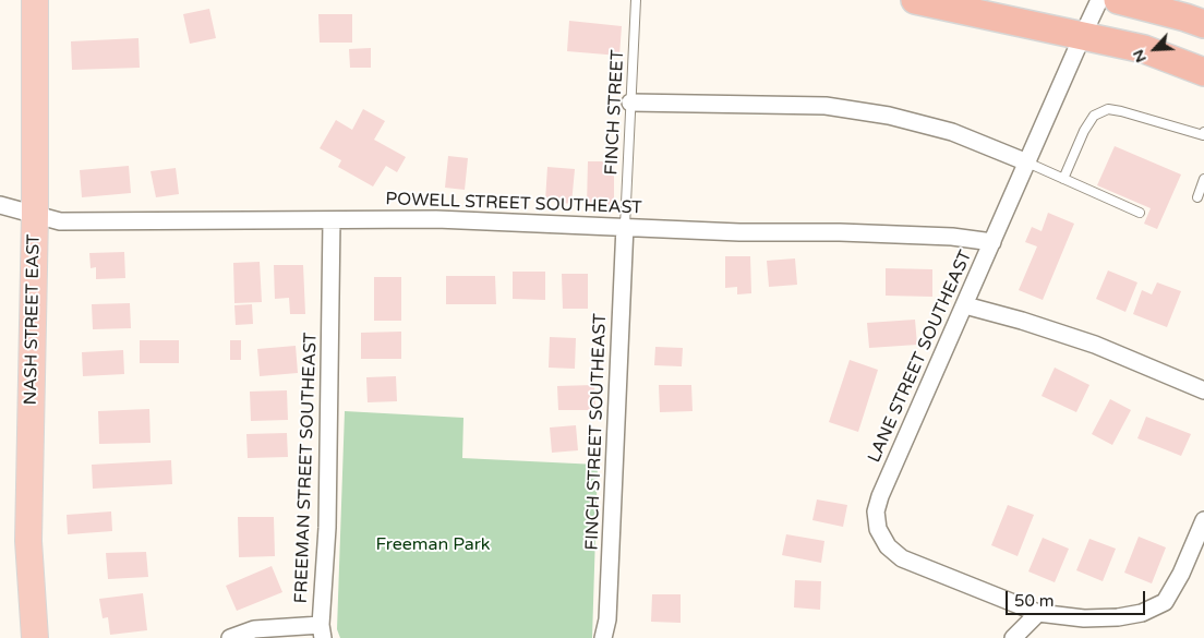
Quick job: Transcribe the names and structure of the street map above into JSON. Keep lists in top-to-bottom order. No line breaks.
{"streets":{"main road":["NASH STREET EAST"],"street":["POWELL STREET SOUTHEAST","LANE STREET SOUTHEAST","FINCH STREET SOUTHEAST","FREEMAN STREET SOUTHEAST"],"lane":["FINCH STREET"]},"crossings":[["FINCH STREET","POWELL STREET SOUTHEAST"],["FINCH STREET","FINCH STREET SOUTHEAST"],["POWELL STREET SOUTHEAST","NASH STREET EAST"],["POWELL STREET SOUTHEAST","LANE STREET SOUTHEAST"],["POWELL STREET SOUTHEAST","FINCH STREET SOUTHEAST"],["POWELL STREET SOUTHEAST","FREEMAN STREET SOUTHEAST"]],"parks":["Freeman Park"],"scale_bar":"50 m","north":"bottom left"}
